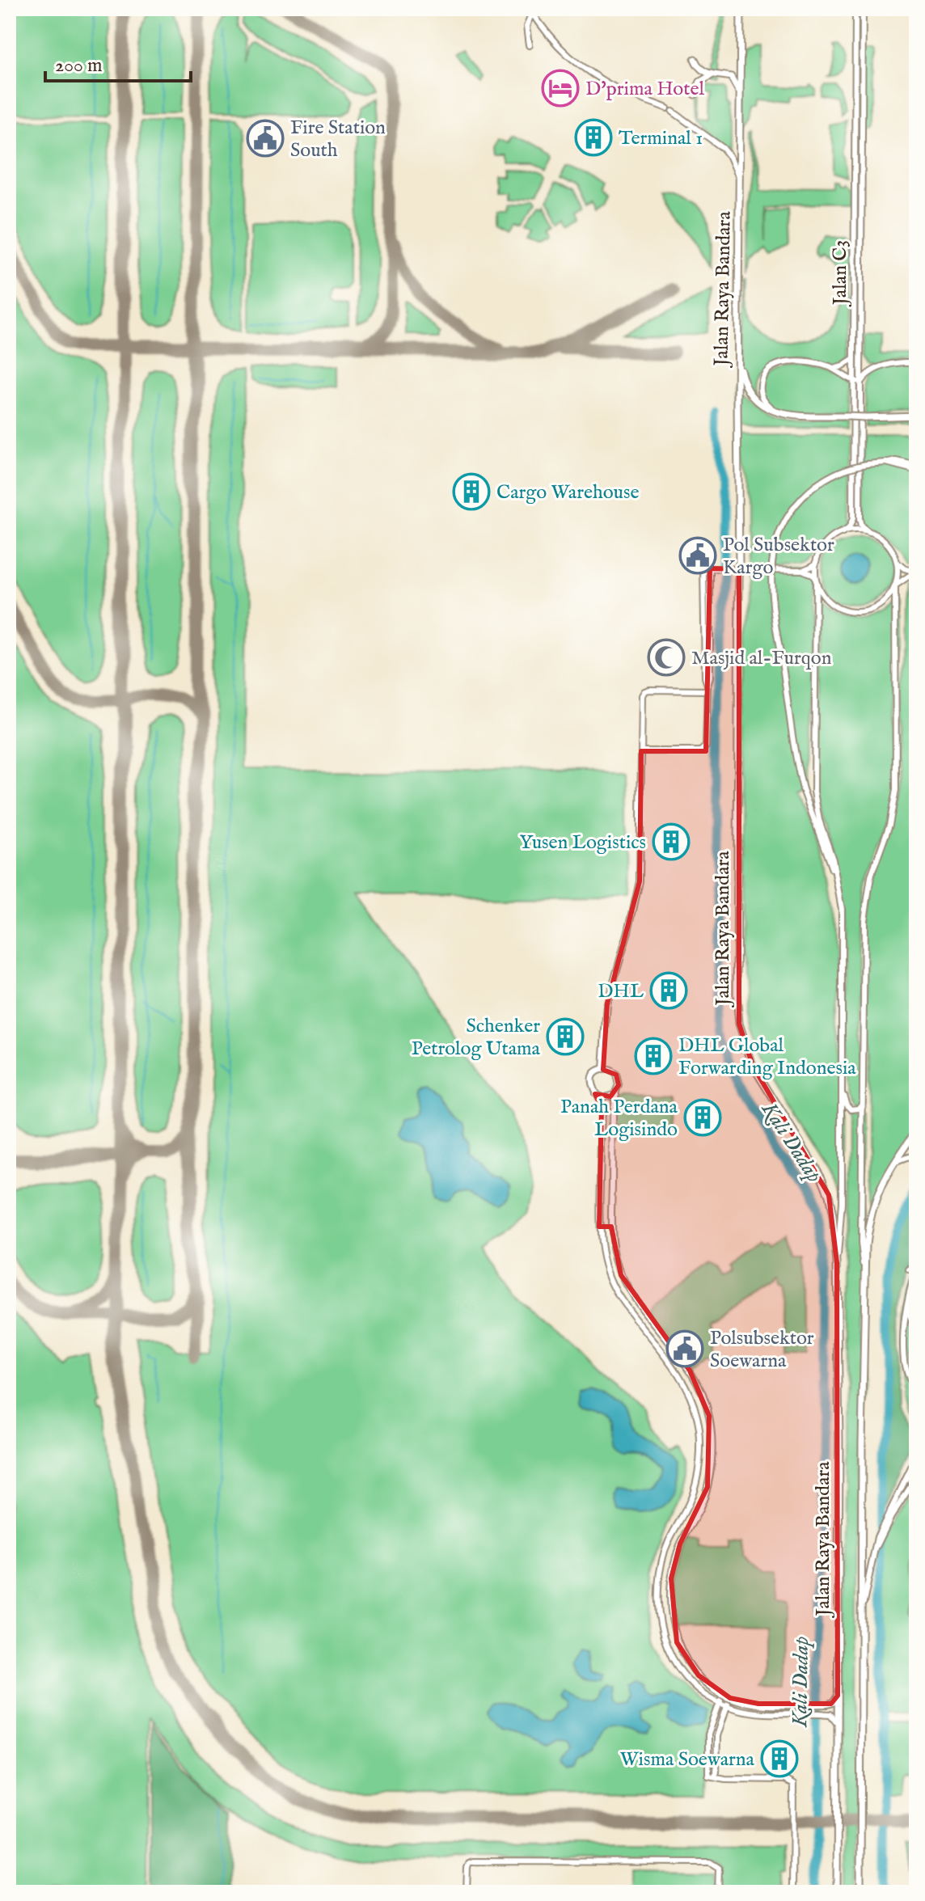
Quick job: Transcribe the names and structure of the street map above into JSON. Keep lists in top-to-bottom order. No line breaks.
{"streets":{"main road":["Jalan Raya Bandara"],"street":["Jalan C3"]},"crossings":[["Jalan C3","Jalan Raya Bandara"]],"water":["Kali Dadap"],"places":{"hotel":["D'prima Hotel"],"building":["Terminal 1","Cargo Warehouse","Yusen Logistics","DHL","Schenker Petrolog Utama","DHL Global Forwarding Indonesia","Panah Perdana Logisindo","Wisma Soewarna"],"public building":["Fire Station South","Pol Subsektor Kargo","Polsubsektor Soewarna"],"mosque":["Masjid al-Furqon"]},"scale_bar":"200 m"}
